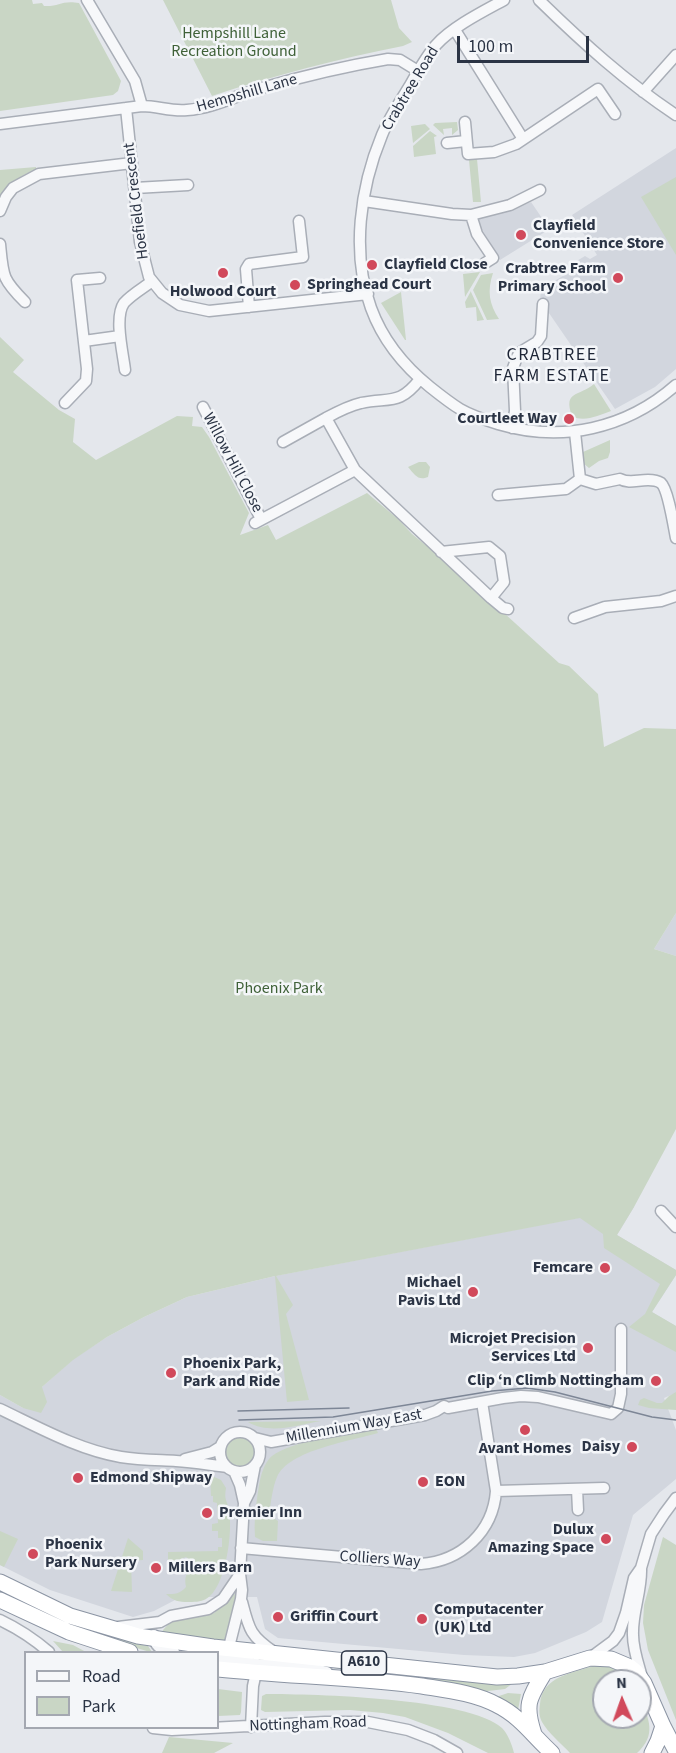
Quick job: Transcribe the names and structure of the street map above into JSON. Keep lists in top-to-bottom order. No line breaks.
{"streets":{"highway":["A610"],"street":["Crabtree Road","Hempshill Lane","Hoefield Crescent","Willow Hill Close","Millennium Way East","Colliers Way","Nottingham Road"]},"crossings":[["Crabtree Road","Hempshill Lane"],["Crabtree Road","Hoefield Crescent"],["Hempshill Lane","Hoefield Crescent"],["Millennium Way East","Colliers Way"]],"districts":["CRABTREE FARM ESTATE"],"parks":["Hempshill Lane Recreation Ground","Phoenix Park"],"places":["Clayfield Convenience Store","Clayfield Close","Holwood Court","Crabtree Farm Primary School","Springhead Court","Courtleet Way","Femcare","Michael Pavis Ltd","Microjet Precision Services Ltd","Phoenix Park, Park and Ride","Clip ‘n Climb Nottingham","Avant Homes","Daisy","Edmond Shipway","EON","Premier Inn","Dulux Amazing Space","Phoenix Park Nursery","Millers Barn","Griffin Court","Computacenter (UK) Ltd"],"legend":["Road","Park"],"scale_bar":"100 m","north":"top"}
